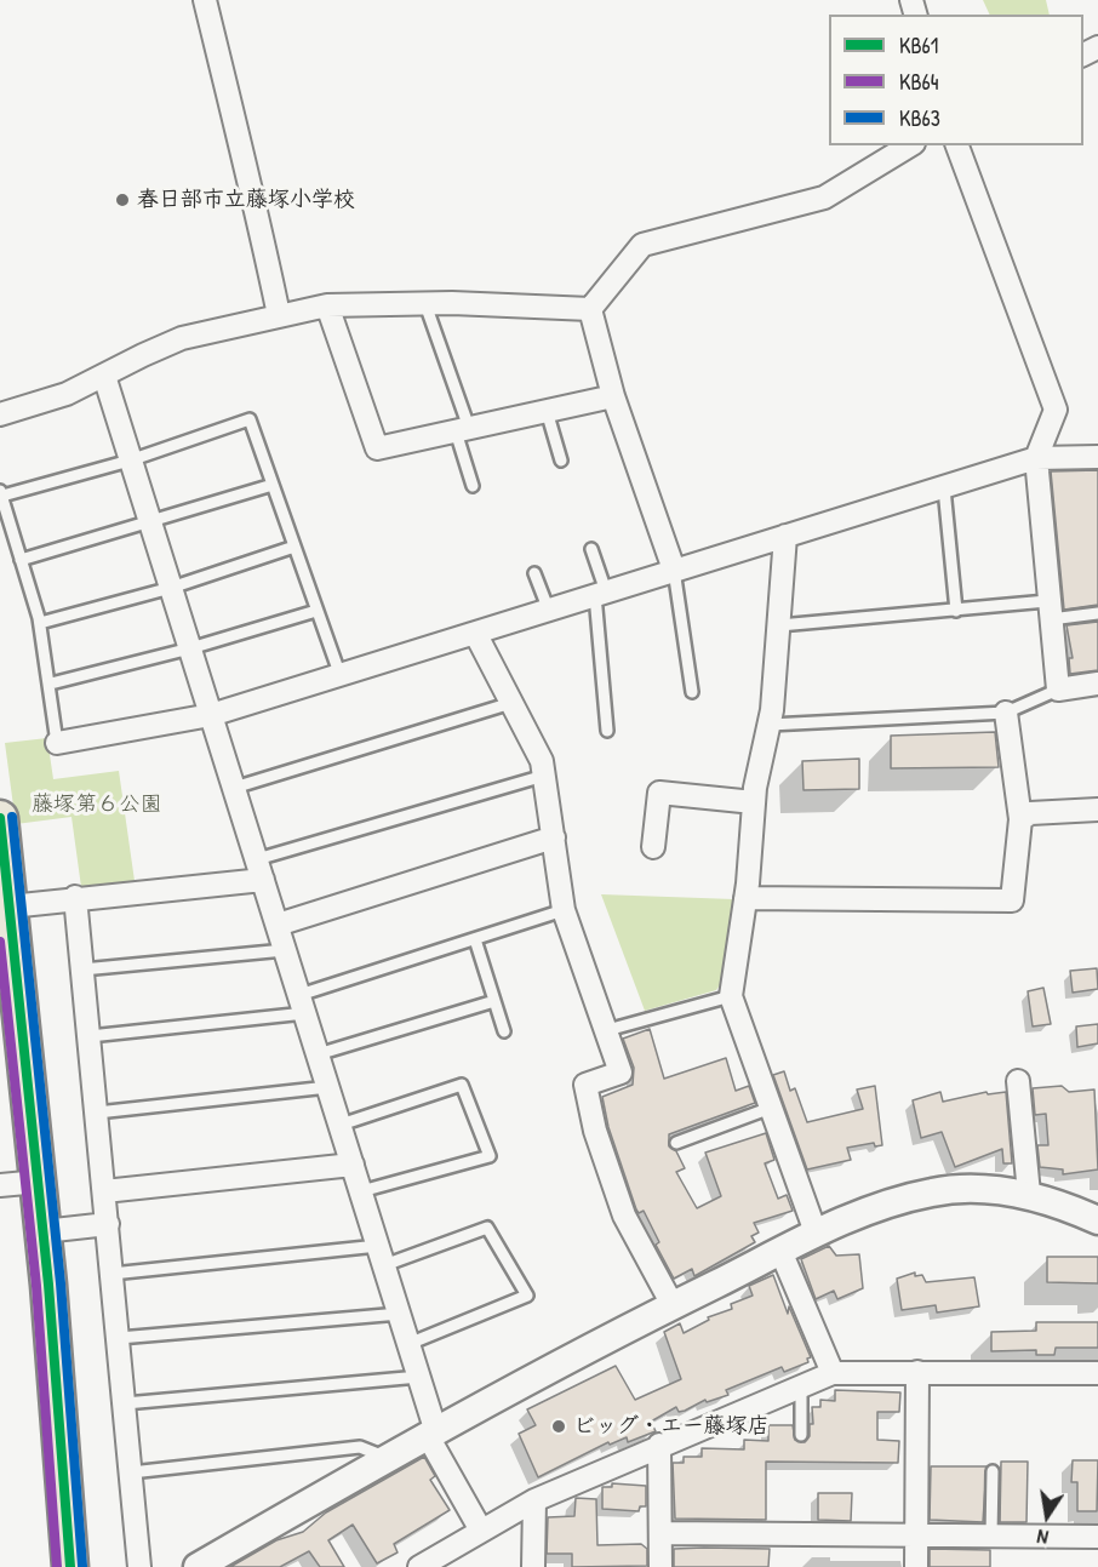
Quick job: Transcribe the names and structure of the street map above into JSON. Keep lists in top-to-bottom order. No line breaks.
{"parks":["藤塚第６公園"],"places":["春日部市立藤塚小学校","ビッグ・エー藤塚店"],"lines":["transit line KB63","transit line KB61","transit line KB64"],"legend":["KB61","KB64","KB63"],"north":"bottom"}
